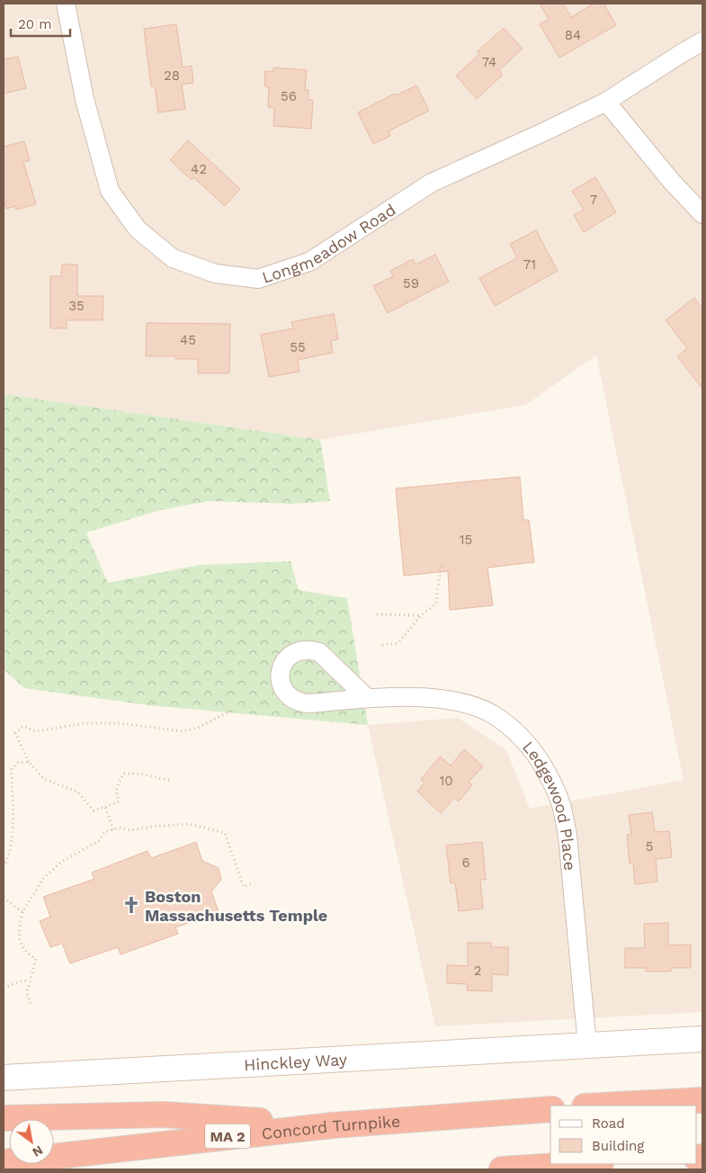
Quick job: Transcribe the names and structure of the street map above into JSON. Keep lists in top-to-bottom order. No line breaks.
{"streets":{"highway":["Concord Turnpike","MA 2"],"main road":["Hinckley Way"],"street":["Longmeadow Road","Ledgewood Place"]},"crossings":[["Ledgewood Place","Hinckley Way"]],"places":{"church":["Boston Massachusetts Temple"]},"house_numbers":["84","74","28","56","42","7","71","59","35","45","55","15","10","5","6","2"],"legend":["Road","Building"],"scale_bar":"20 m","north":"bottom right"}
